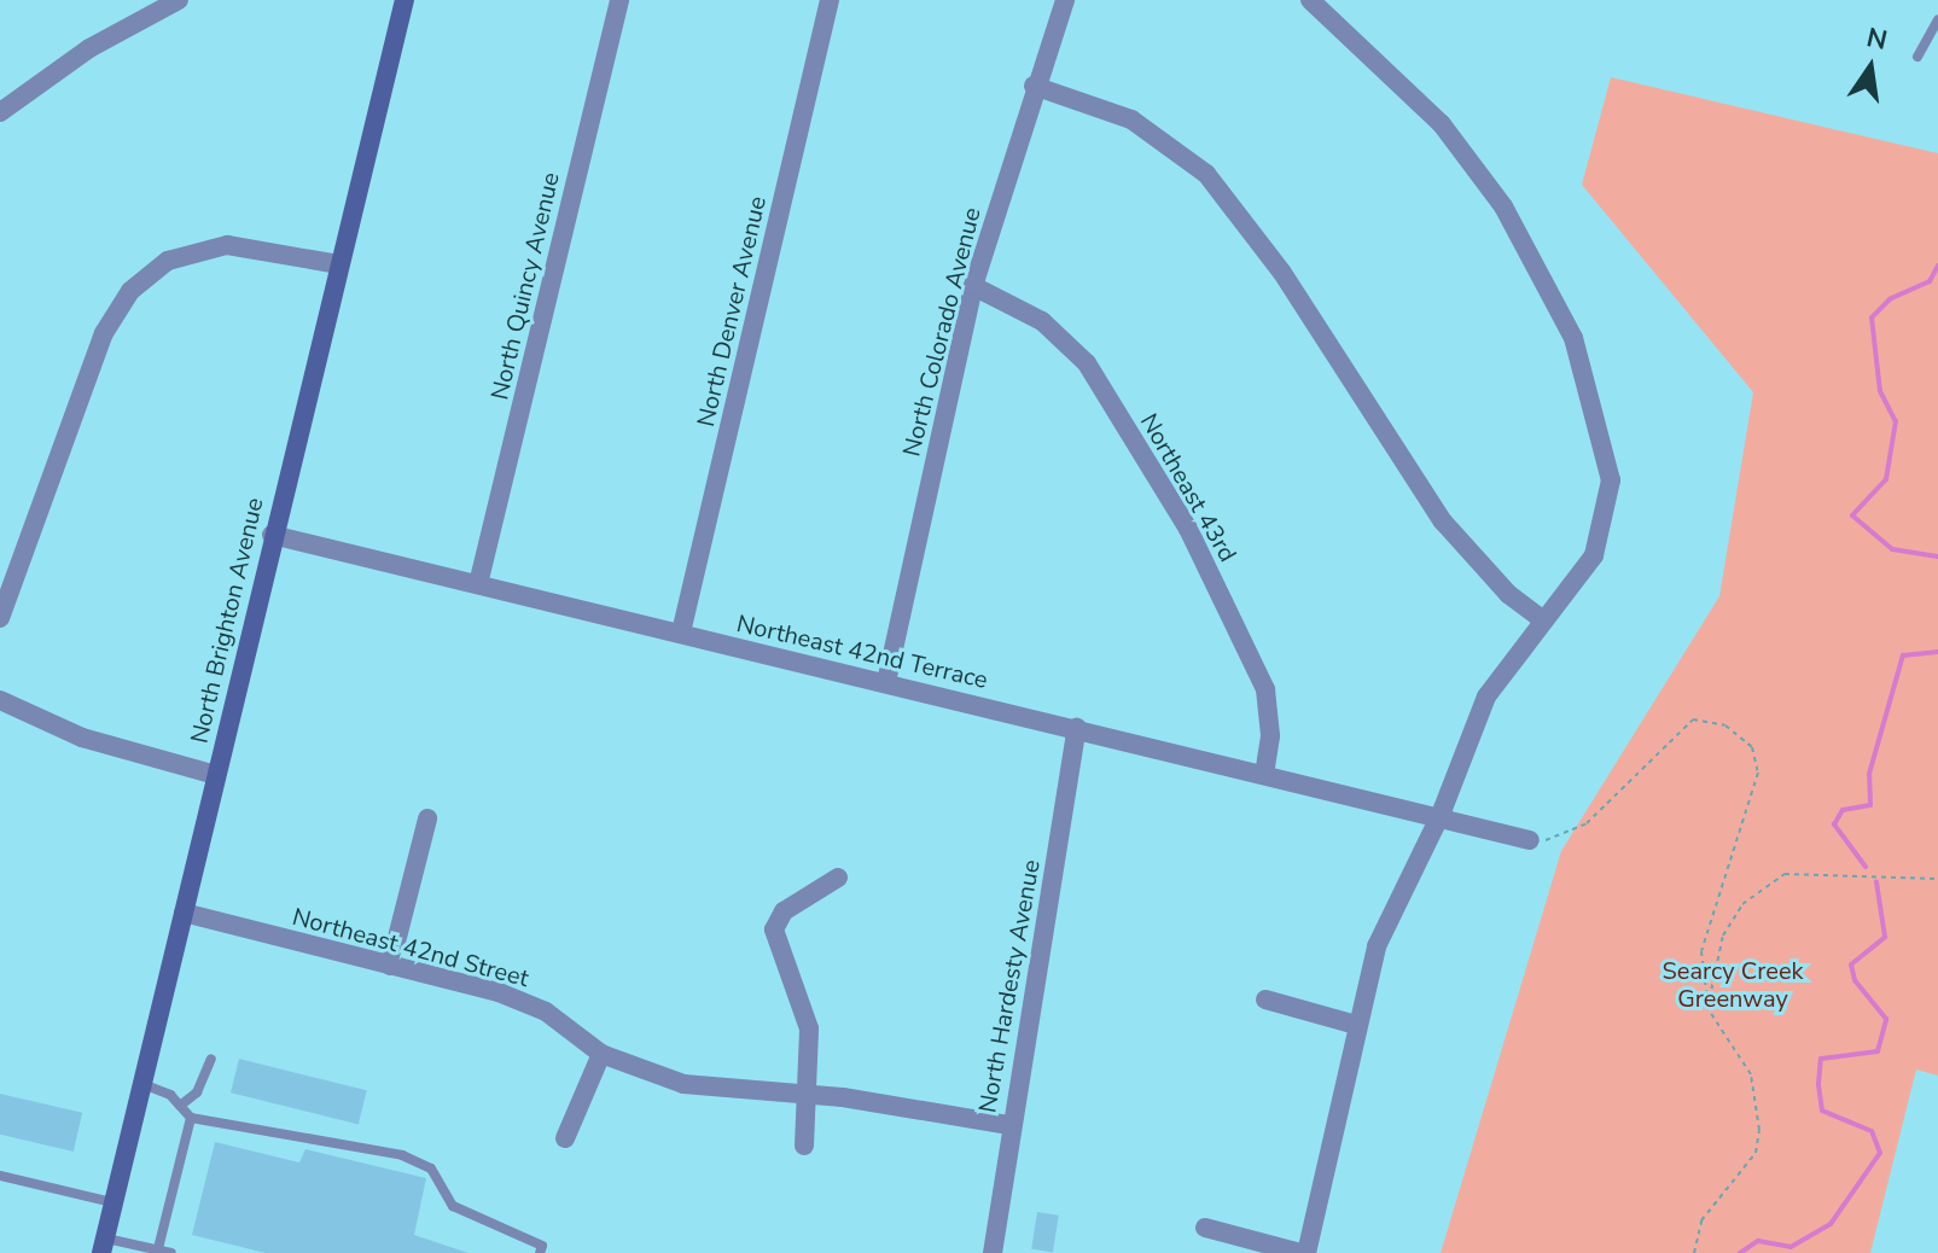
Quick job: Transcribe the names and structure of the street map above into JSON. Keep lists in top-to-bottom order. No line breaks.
{"streets":{"main road":["North Brighton Avenue"],"street":["North Quincy Avenue","North Denver Avenue","North Colorado Avenue","Northeast 43rd","Northeast 42nd Terrace","Northeast 42nd Street","North Hardesty Avenue"]},"crossings":[["North Quincy Avenue","Northeast 42nd Terrace"],["North Denver Avenue","Northeast 42nd Terrace"],["North Colorado Avenue","Northeast 43rd"],["North Colorado Avenue","Northeast 42nd Terrace"],["Northeast 43rd","Northeast 42nd Terrace"],["North Brighton Avenue","Northeast 42nd Terrace"],["North Brighton Avenue","Northeast 42nd Street"],["Northeast 42nd Terrace","North Hardesty Avenue"],["Northeast 42nd Street","North Hardesty Avenue"]],"parks":["Searcy Creek Greenway"],"north":"top"}
